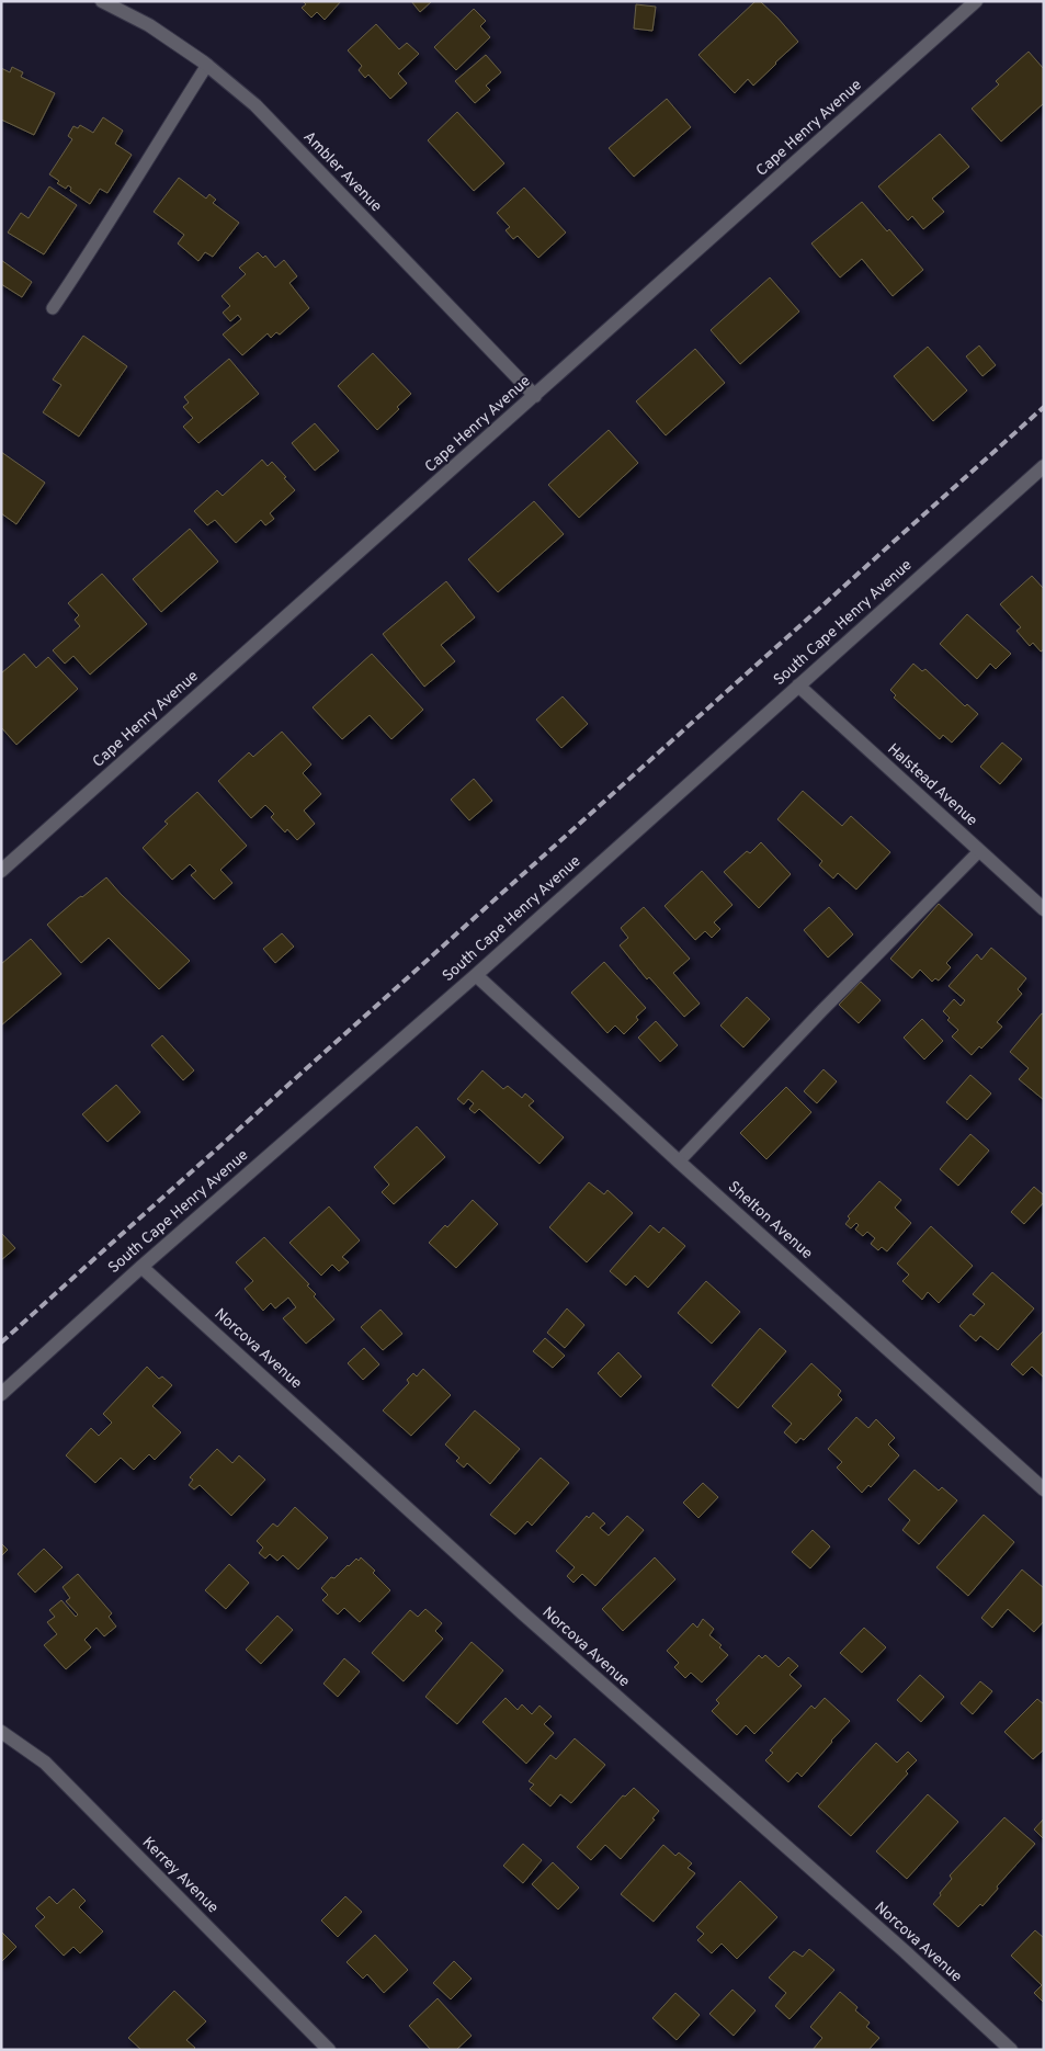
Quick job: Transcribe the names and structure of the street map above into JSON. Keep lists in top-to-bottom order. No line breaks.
{"streets":{"street":["Cape Henry Avenue","Ambler Avenue","South Cape Henry Avenue","Halstead Avenue","Shelton Avenue","Norcova Avenue","Kerrey Avenue"]},"crossings":[["Cape Henry Avenue","Ambler Avenue"],["South Cape Henry Avenue","Halstead Avenue"],["South Cape Henry Avenue","Shelton Avenue"],["South Cape Henry Avenue","Norcova Avenue"]]}
